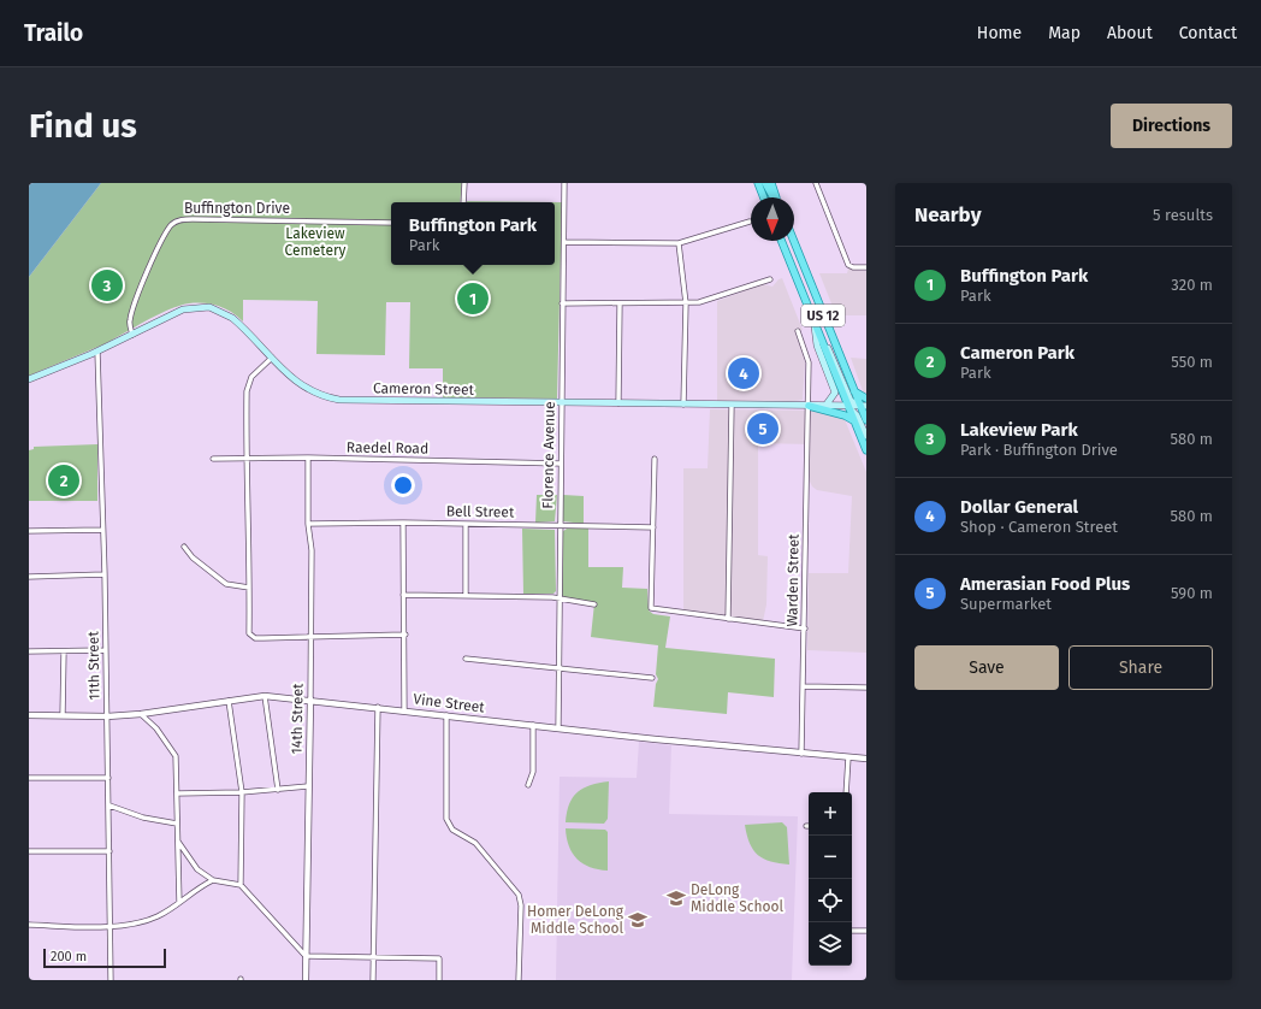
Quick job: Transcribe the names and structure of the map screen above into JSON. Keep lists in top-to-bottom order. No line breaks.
{"streets":{"main road":["US 12","Cameron Street"],"street":["Buffington Drive","Raedel Road","Florence Avenue","Bell Street","Warden Street","11th Street","Vine Street","14th Street"]},"crossings":[["Buffington Drive","Cameron Street"],["US 12","Cameron Street"],["Cameron Street","Florence Avenue"],["Cameron Street","Warden Street"],["Cameron Street","11th Street"],["Raedel Road","Florence Avenue"],["Raedel Road","14th Street"],["Florence Avenue","Bell Street"],["Florence Avenue","Vine Street"],["Bell Street","14th Street"],["Warden Street","Vine Street"],["11th Street","Vine Street"],["Vine Street","14th Street"]],"parks":["Lakeview Cemetery"],"places":{"school or university":["DeLong Middle School","Homer DeLong Middle School"]},"scale_bar":"200 m","north":"bottom","page":{"header":"Trailo","nav":["Home","Map","About","Contact"],"buttons":["Directions",["Save","Share"]],"title":"Find us","heading":["Nearby","5 results"],"popup":["Buffington Park","Park"],"list":[{"mark":"1","name":"Buffington Park","note":"Park","value":"320 m"},{"mark":"2","name":"Cameron Park","note":"Park","value":"550 m"},{"mark":"3","name":"Lakeview Park","note":"Park · Buffington Drive","value":"580 m"},{"mark":"4","name":"Dollar General","note":"Shop · Cameron Street","value":"580 m"},{"mark":"5","name":"Amerasian Food Plus","note":"Supermarket","value":"590 m"}],"pins":["3","1","4","5","2"],"map_buttons":["+","−"],"scale":"200 m"}}
